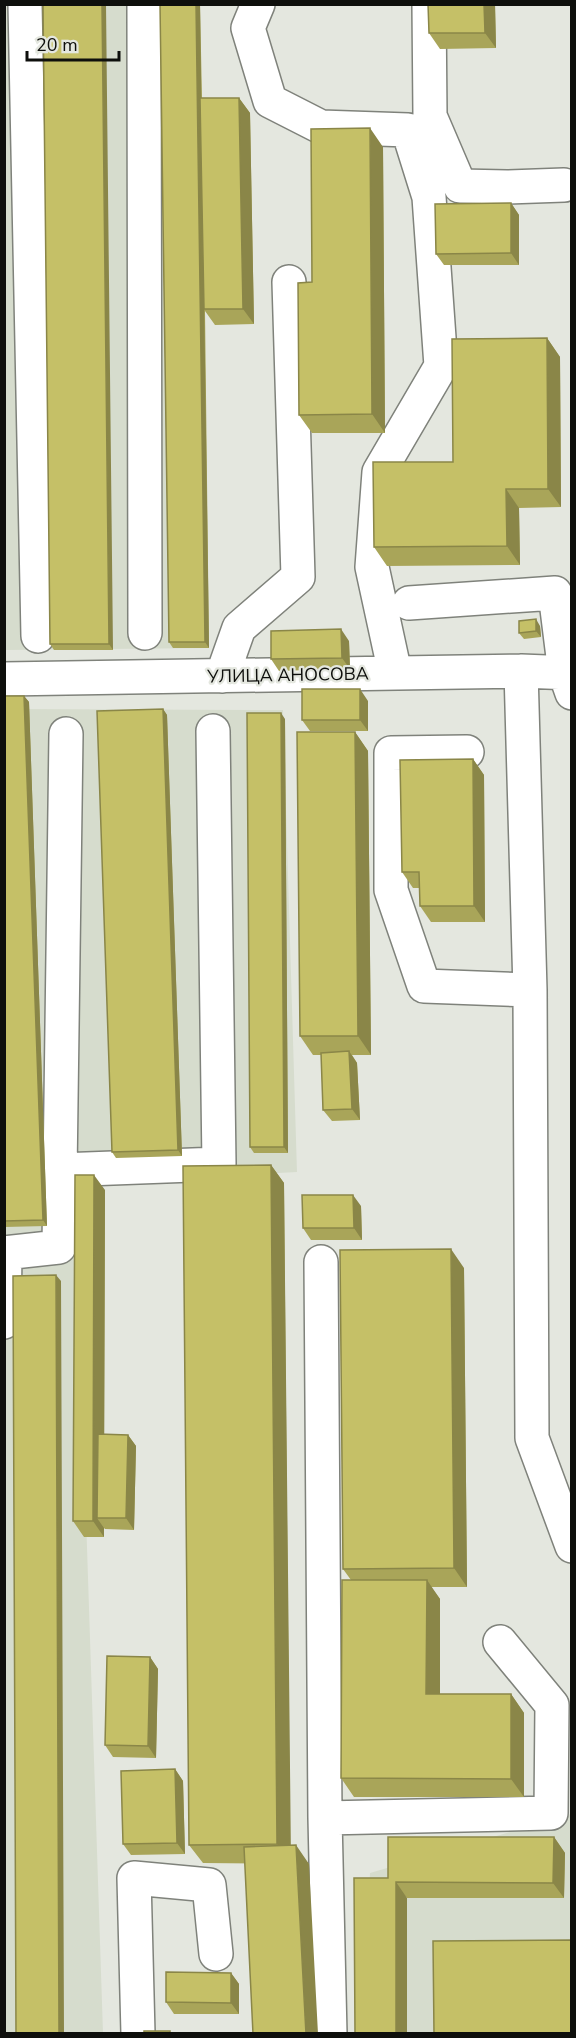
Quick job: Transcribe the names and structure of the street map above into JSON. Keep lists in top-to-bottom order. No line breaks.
{"streets":{"street":["УЛИЦА АНОСОВА"]},"scale_bar":"20 m"}
